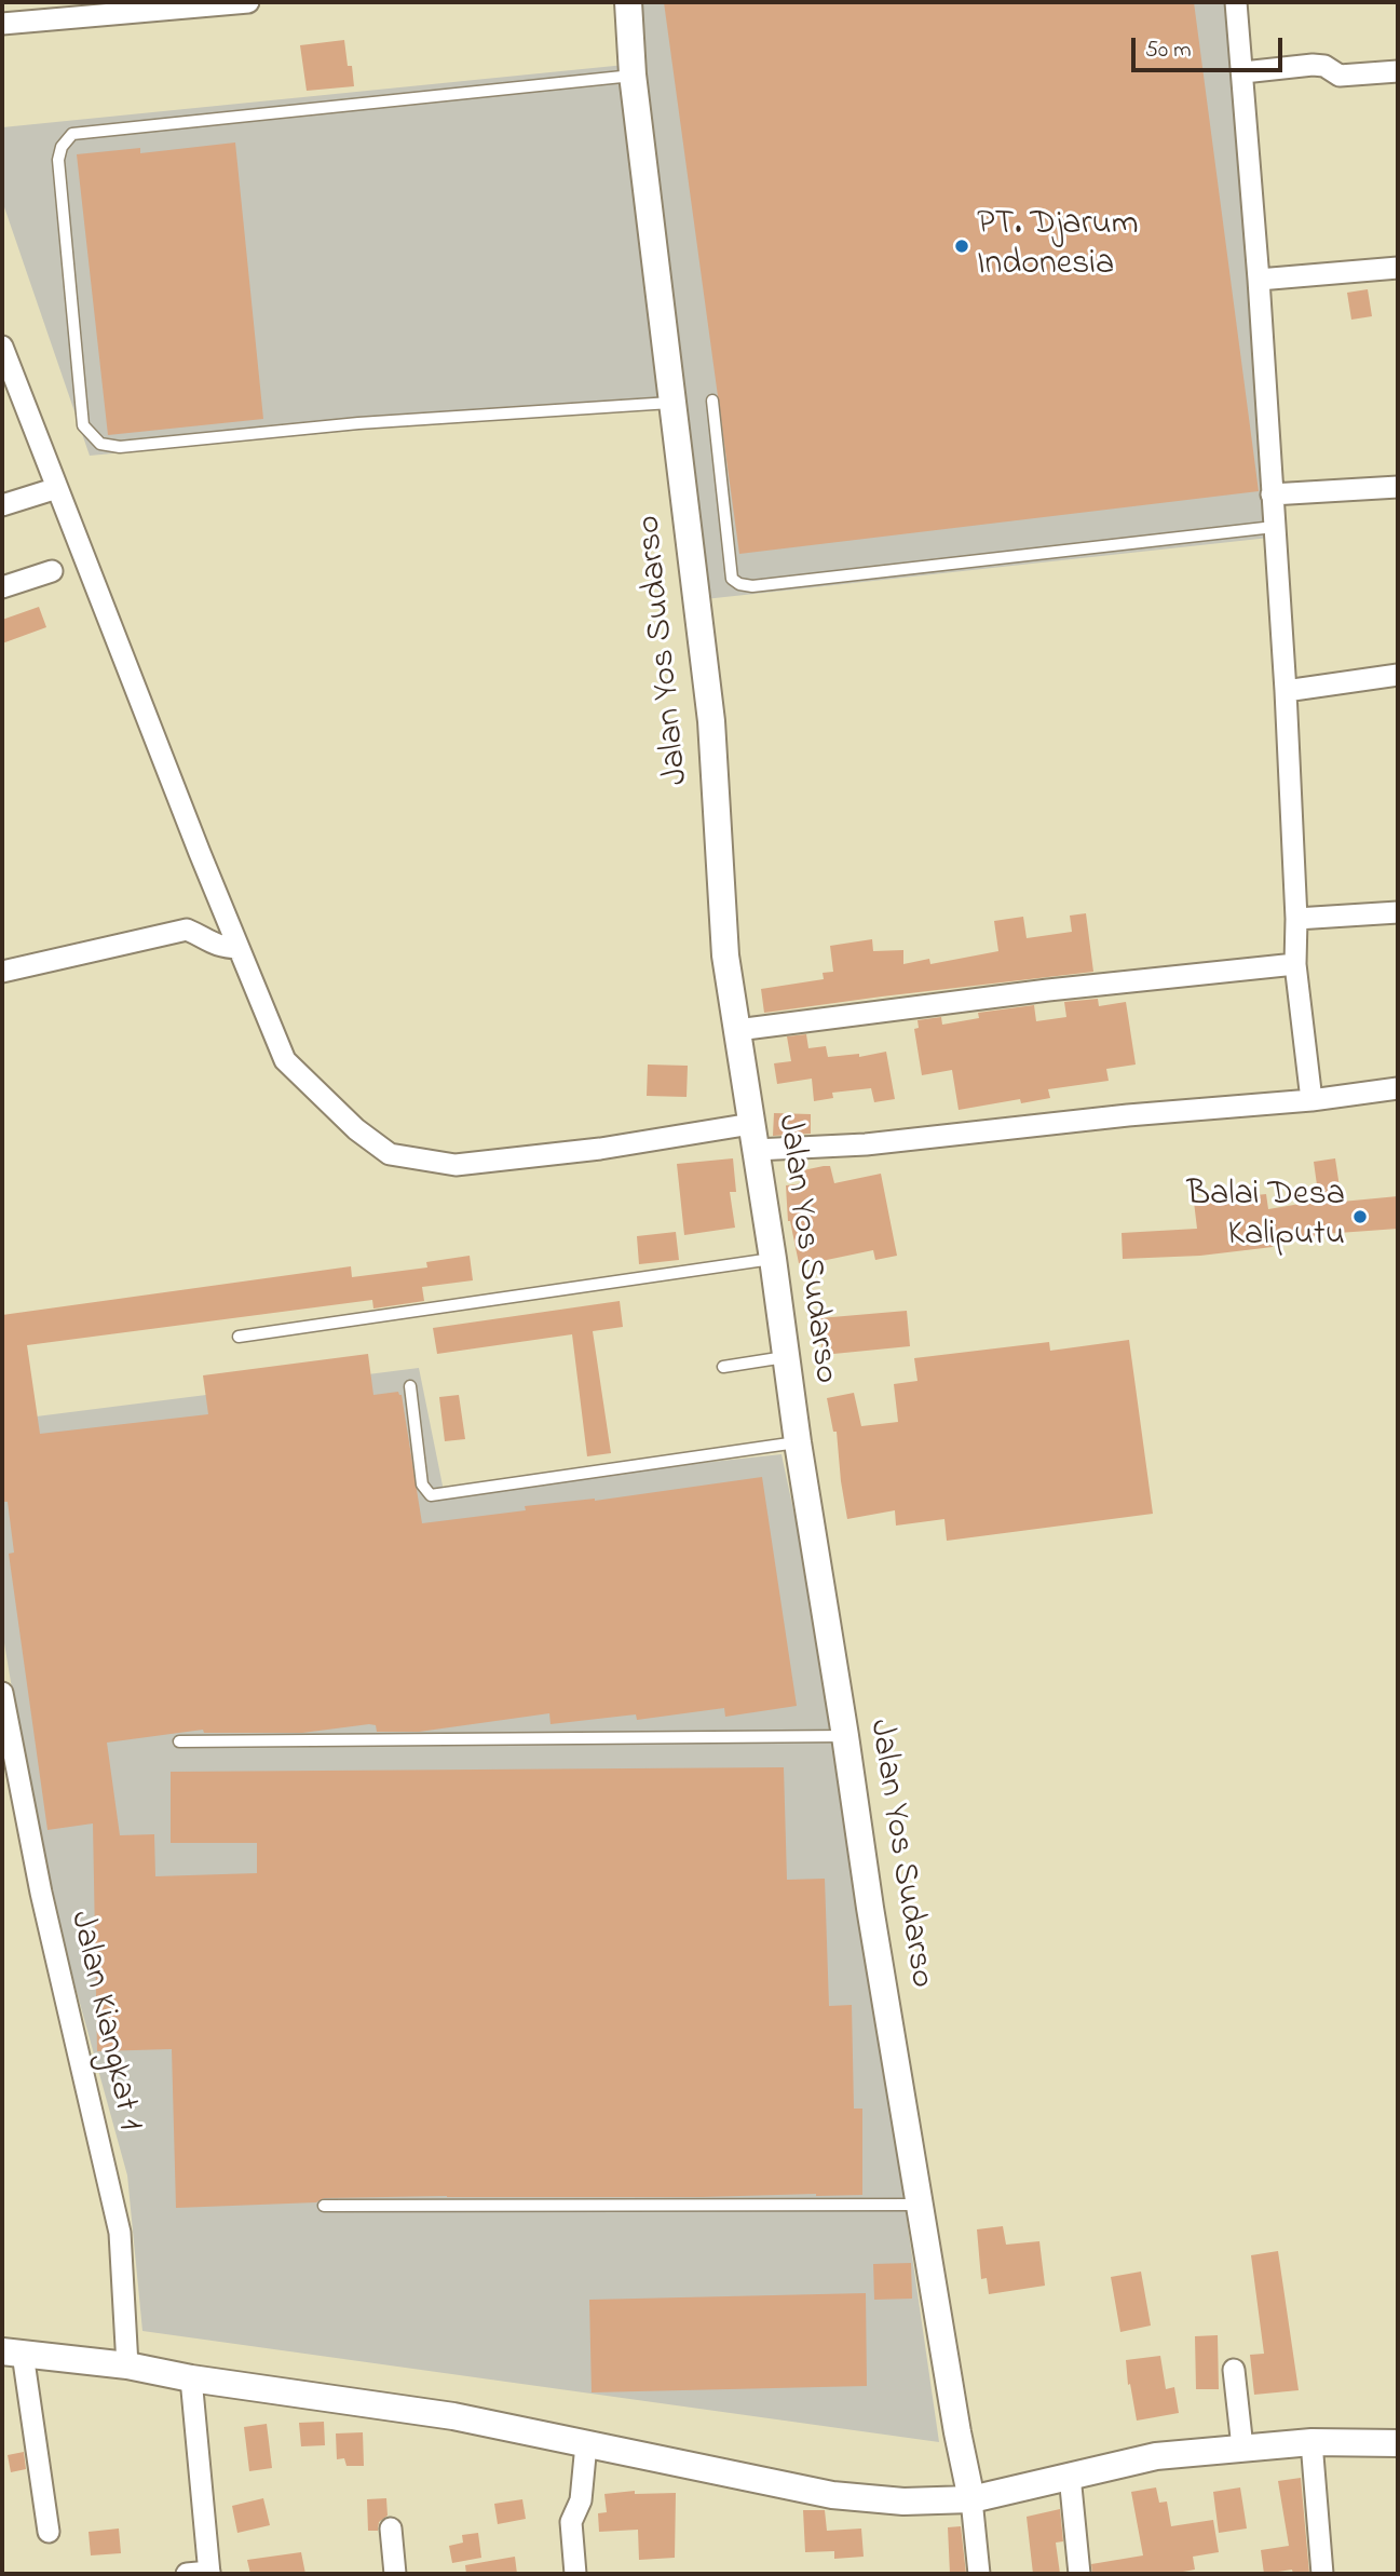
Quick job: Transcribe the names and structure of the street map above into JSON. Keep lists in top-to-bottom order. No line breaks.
{"streets":{"street":["Jalan Yos Sudarso","Jalan Kiangkat 1"]},"places":["PT. Djarum Indonesia","Balai Desa Kaliputu"],"scale_bar":"50 m"}
